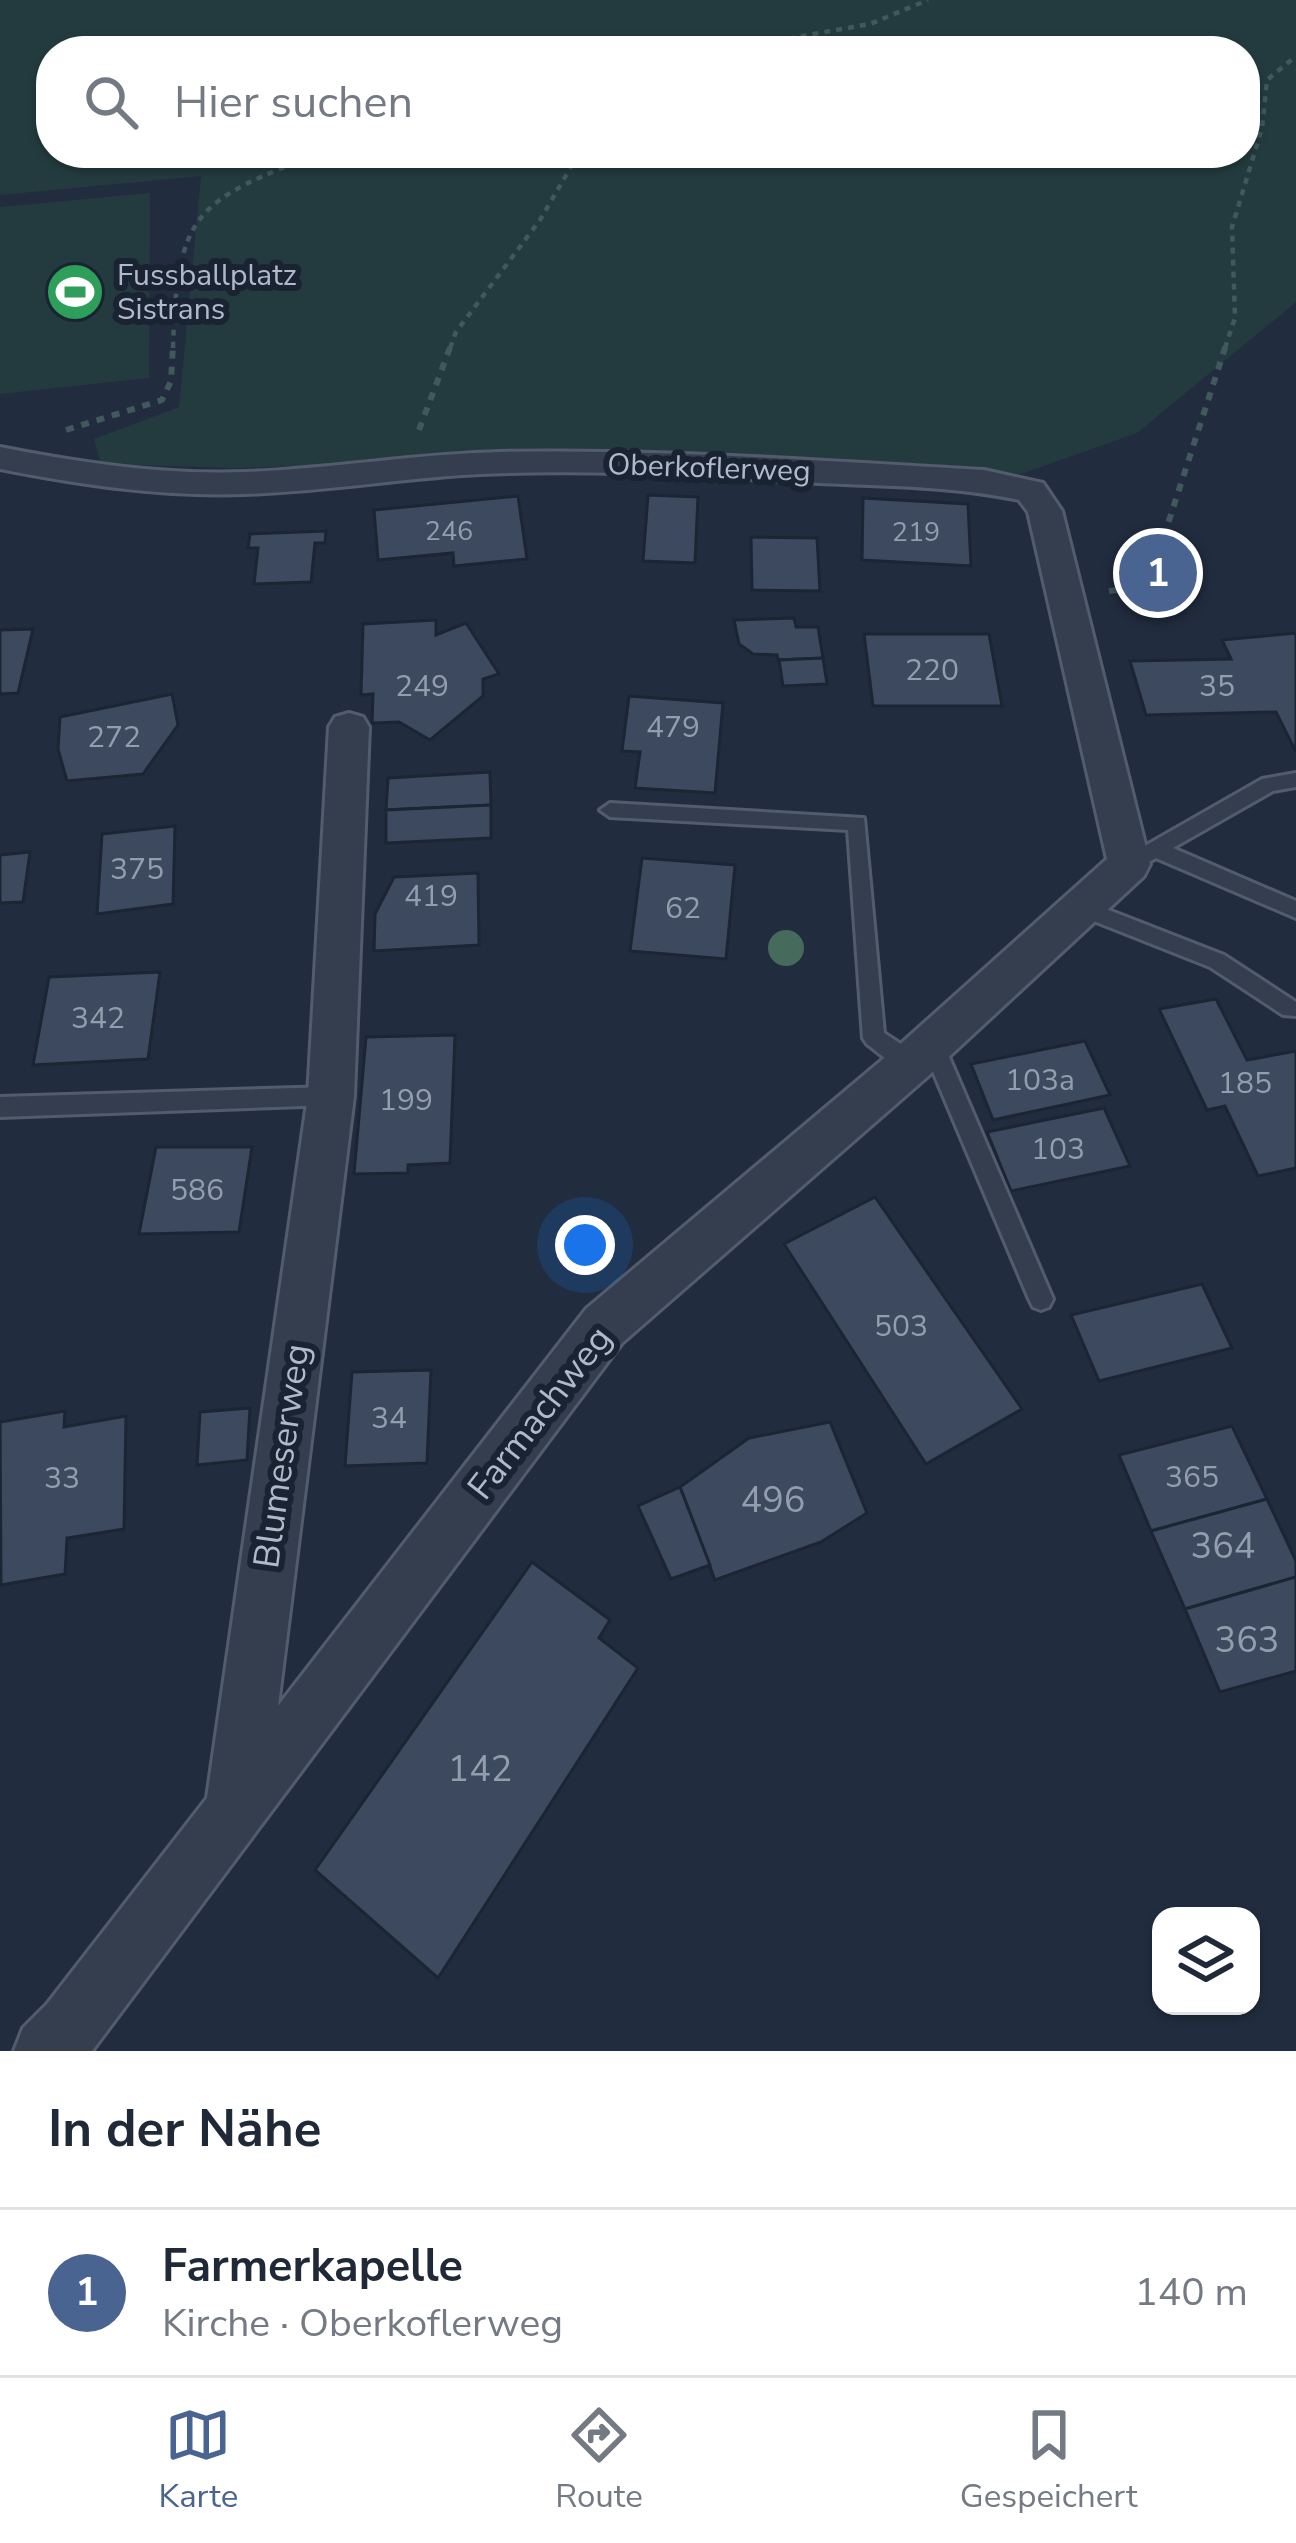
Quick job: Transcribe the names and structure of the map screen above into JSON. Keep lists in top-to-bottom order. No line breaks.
{"streets":{"street":["Oberkoflerweg","Farmachweg","Blumeserweg"]},"crossings":[["Oberkoflerweg","Farmachweg"],["Farmachweg","Blumeserweg"]],"places":{"sports":["Fussballplatz Sistrans"]},"house_numbers":["246","219","220","249","35","479","272","375","419","62","342","103a","185","199","103","586","503","34","365","33","496","364","363","142"],"page":{"search":"Hier suchen","pins":"1","heading":"In der Nähe","list":[{"mark":"1","name":"Farmerkapelle","note":"Kirche · Oberkoflerweg","value":"140 m"}],"nav":["Karte","Route","Gespeichert"]}}
